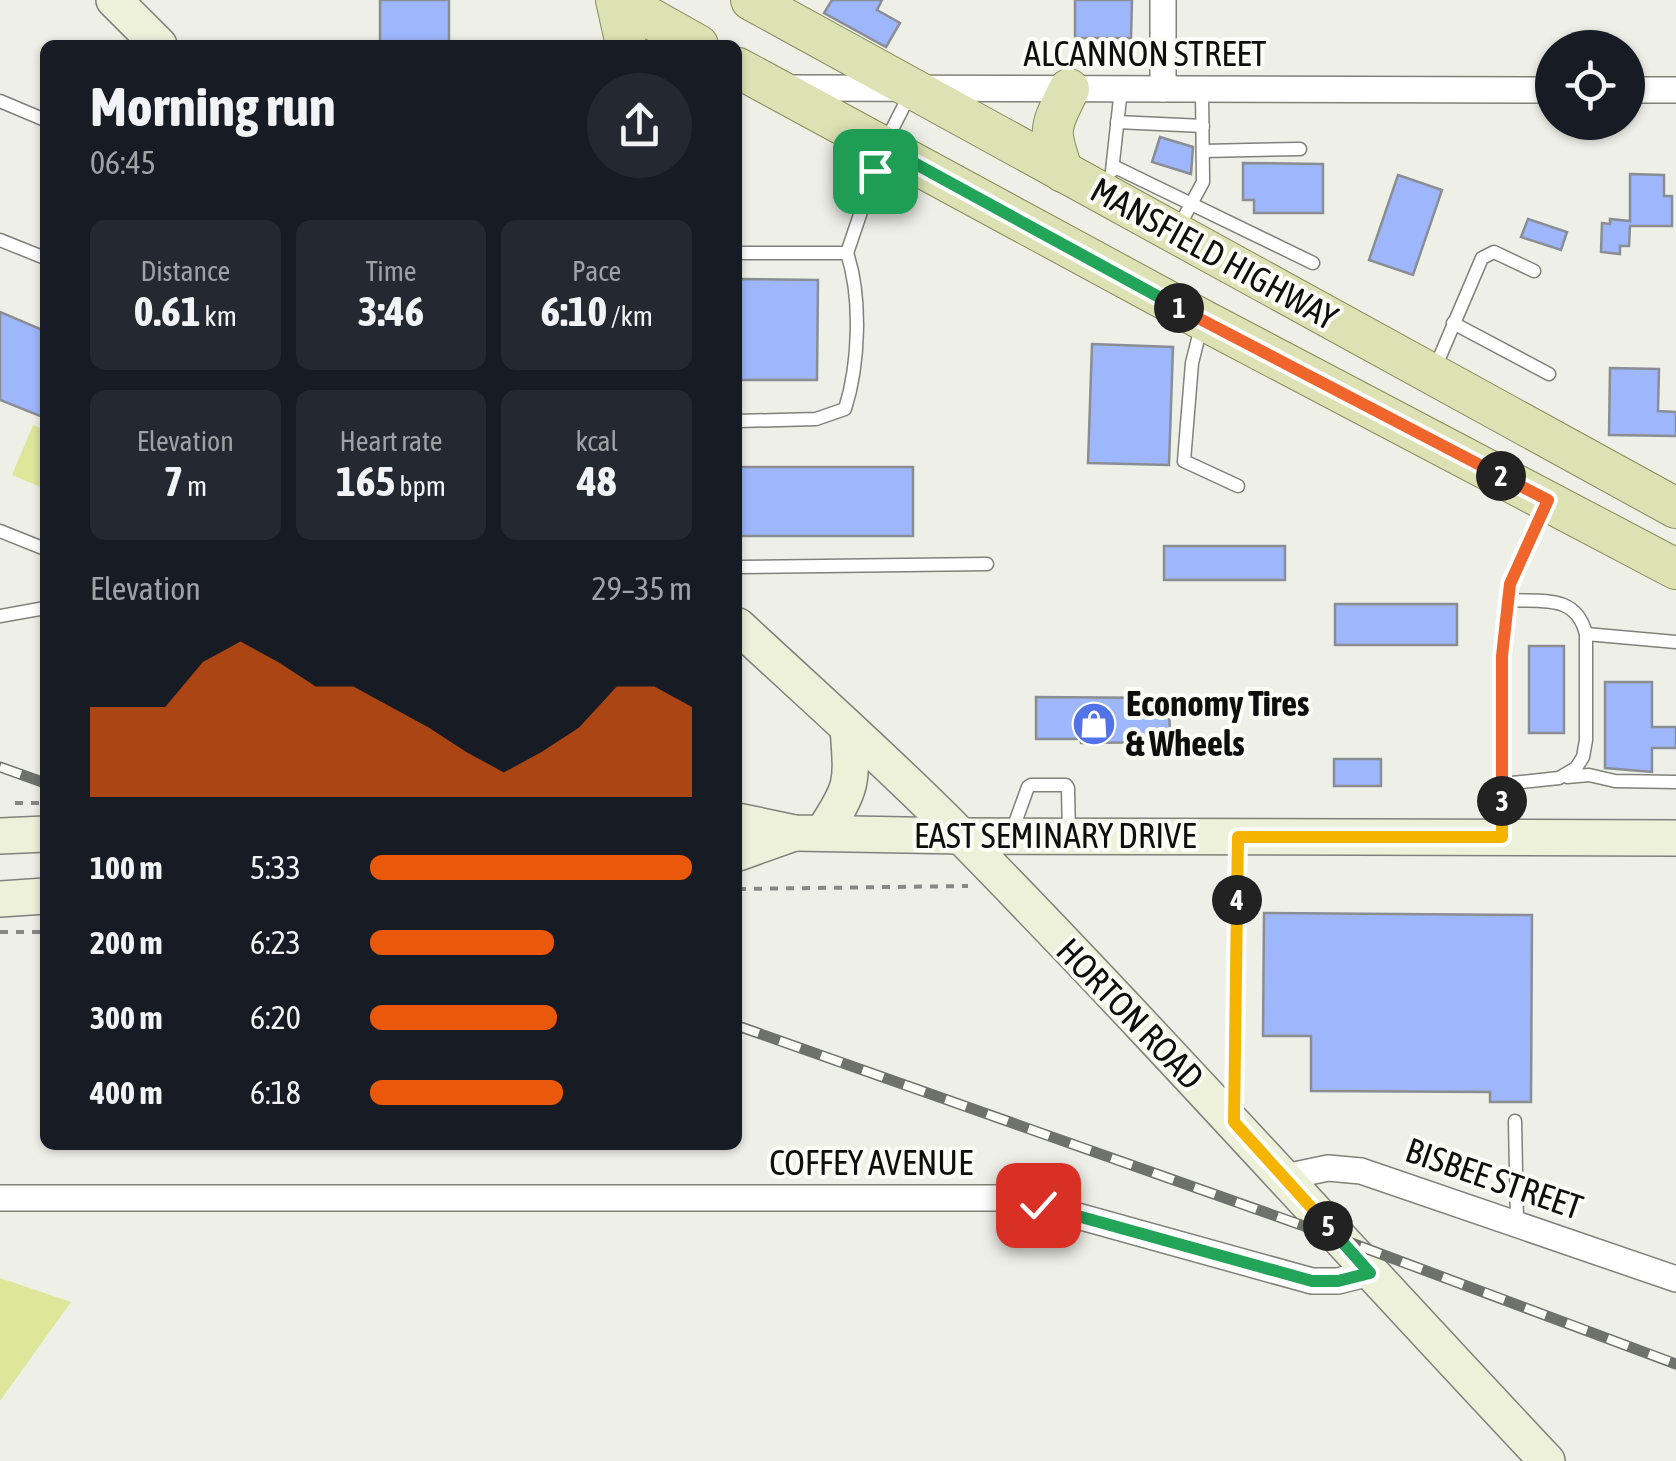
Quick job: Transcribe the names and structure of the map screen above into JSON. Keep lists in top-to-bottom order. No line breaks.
{"streets":{"main road":["MANSFIELD HIGHWAY"],"street":["ALCANNON STREET","EAST SEMINARY DRIVE","HORTON ROAD","COFFEY AVENUE","BISBEE STREET"]},"crossings":[["ALCANNON STREET","MANSFIELD HIGHWAY"],["EAST SEMINARY DRIVE","HORTON ROAD"],["HORTON ROAD","COFFEY AVENUE"],["HORTON ROAD","BISBEE STREET"]],"places":{"shop":["Economy Tires & Wheels"]},"page":{"heading":["Morning run","06:45"],"stats":[["Distance","0.61 km"],["Time","3:46"],["Pace","6:10 /km"],["Elevation","7 m"],["Heart rate","165 bpm"],["kcal","48"]],"pins":["1","2","3","4","5"],"chart":["Elevation","29–35 m"],"list":[{"name":"100 m","note":"5:33"},{"name":"200 m","note":"6:23"},{"name":"300 m","note":"6:20"},{"name":"400 m","note":"6:18"}]}}
